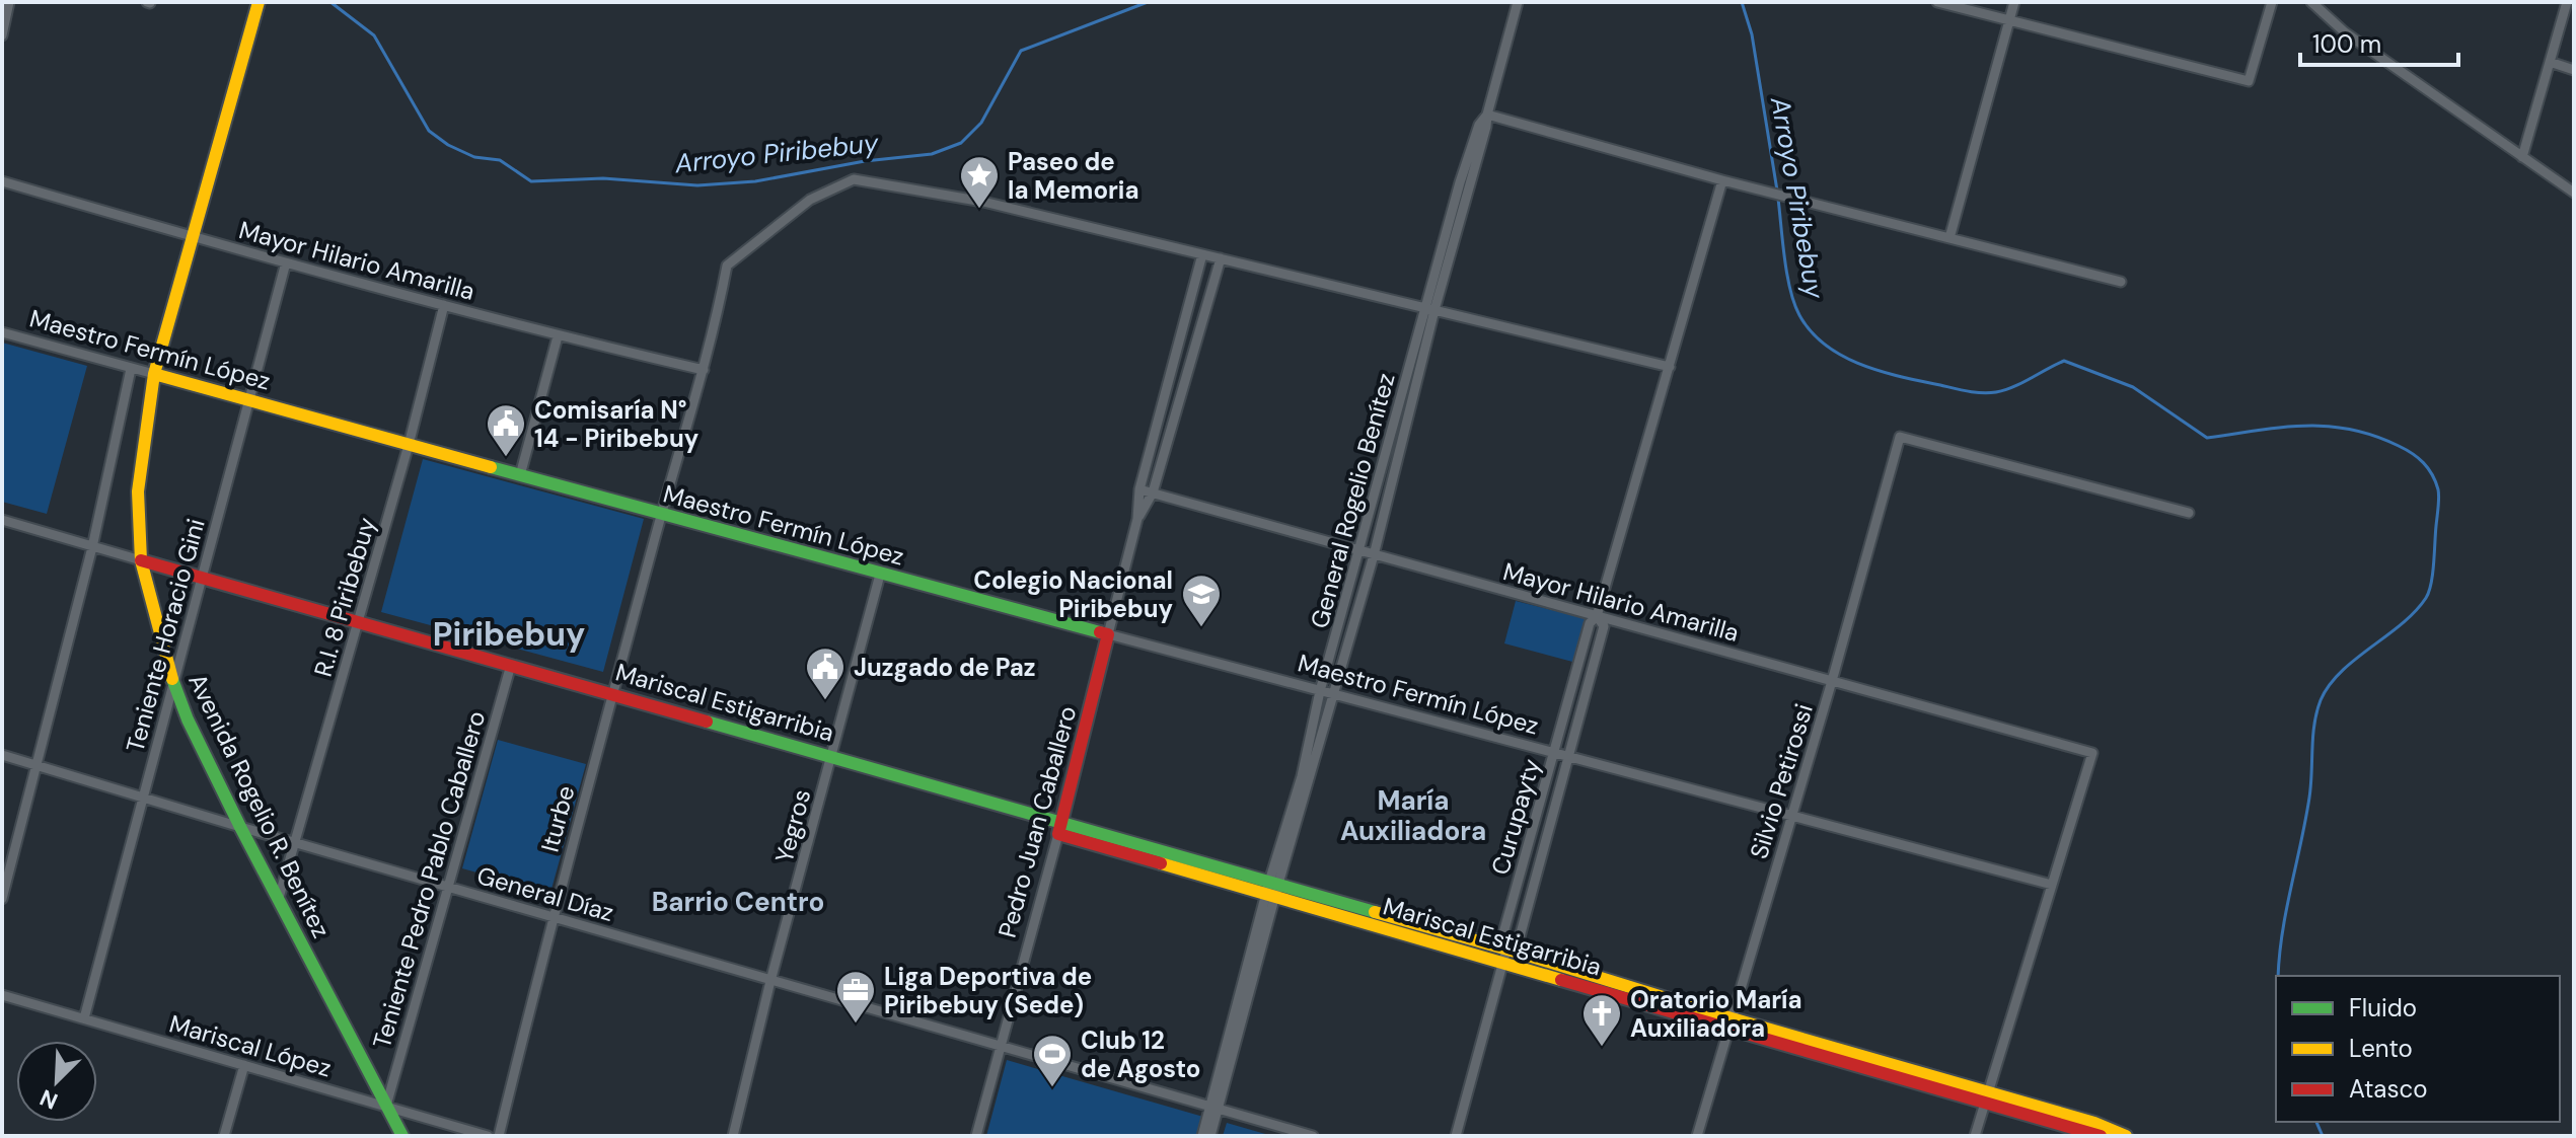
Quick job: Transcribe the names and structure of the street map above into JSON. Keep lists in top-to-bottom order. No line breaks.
{"streets":{"street":["Mayor Hilario Amarilla","Maestro Fermín López","General Rogelio Benítez","R.I. 8 Piribebuy","Teniente Horacio Gini","Mariscal Estigarribia","Silvio Petirossi","Avenida Rogelio R. Benítez","Curupayty","Iturbe","Pedro Juan Caballero","Yegros","Teniente Pedro Pablo Caballero","General Díaz","Mariscal López"]},"crossings":[["Mayor Hilario Amarilla","Maestro Fermín López"],["Mayor Hilario Amarilla","General Rogelio Benítez"],["Mayor Hilario Amarilla","R.I. 8 Piribebuy"],["Mayor Hilario Amarilla","Teniente Horacio Gini"],["Mayor Hilario Amarilla","Silvio Petirossi"],["Mayor Hilario Amarilla","Avenida Rogelio R. Benítez"],["Mayor Hilario Amarilla","Curupayty"],["Mayor Hilario Amarilla","Iturbe"],["Maestro Fermín López","General Rogelio Benítez"],["Maestro Fermín López","R.I. 8 Piribebuy"],["Maestro Fermín López","Teniente Horacio Gini"],["Maestro Fermín López","Silvio Petirossi"],["Maestro Fermín López","Avenida Rogelio R. Benítez"],["Maestro Fermín López","Curupayty"],["Maestro Fermín López","Iturbe"],["Maestro Fermín López","Pedro Juan Caballero"],["Maestro Fermín López","Yegros"],["General Rogelio Benítez","Mariscal Estigarribia"],["General Rogelio Benítez","Iturbe"],["General Rogelio Benítez","General Díaz"],["R.I. 8 Piribebuy","Mariscal Estigarribia"],["R.I. 8 Piribebuy","Avenida Rogelio R. Benítez"],["R.I. 8 Piribebuy","General Díaz"],["Teniente Horacio Gini","Mariscal Estigarribia"],["Teniente Horacio Gini","Avenida Rogelio R. Benítez"],["Teniente Horacio Gini","General Díaz"],["Teniente Horacio Gini","Mariscal López"],["Mariscal Estigarribia","Silvio Petirossi"],["Mariscal Estigarribia","Avenida Rogelio R. Benítez"],["Mariscal Estigarribia","Curupayty"],["Mariscal Estigarribia","Iturbe"],["Mariscal Estigarribia","Pedro Juan Caballero"],["Mariscal Estigarribia","Yegros"],["Mariscal Estigarribia","Teniente Pedro Pablo Caballero"],["Avenida Rogelio R. Benítez","Teniente Pedro Pablo Caballero"],["Avenida Rogelio R. Benítez","General Díaz"],["Avenida Rogelio R. Benítez","Mariscal López"],["Iturbe","General Díaz"],["Pedro Juan Caballero","General Díaz"],["Yegros","General Díaz"],["Teniente Pedro Pablo Caballero","General Díaz"],["Teniente Pedro Pablo Caballero","Mariscal López"]],"districts":["Piribebuy","María Auxiliadora","Barrio Centro"],"water":["Arroyo Piribebuy"],"places":{"place":["Paseo de la Memoria"],"public building":["Comisaría N° 14 - Piribebuy","Juzgado de Paz"],"school or university":["Colegio Nacional Piribebuy"],"office":["Liga Deportiva de Piribebuy (Sede)"],"church":["Oratorio María Auxiliadora"],"sports":["Club 12 de Agosto"]},"legend":["Fluido","Lento","Atasco"],"scale_bar":"100 m","north":"bottom left"}
